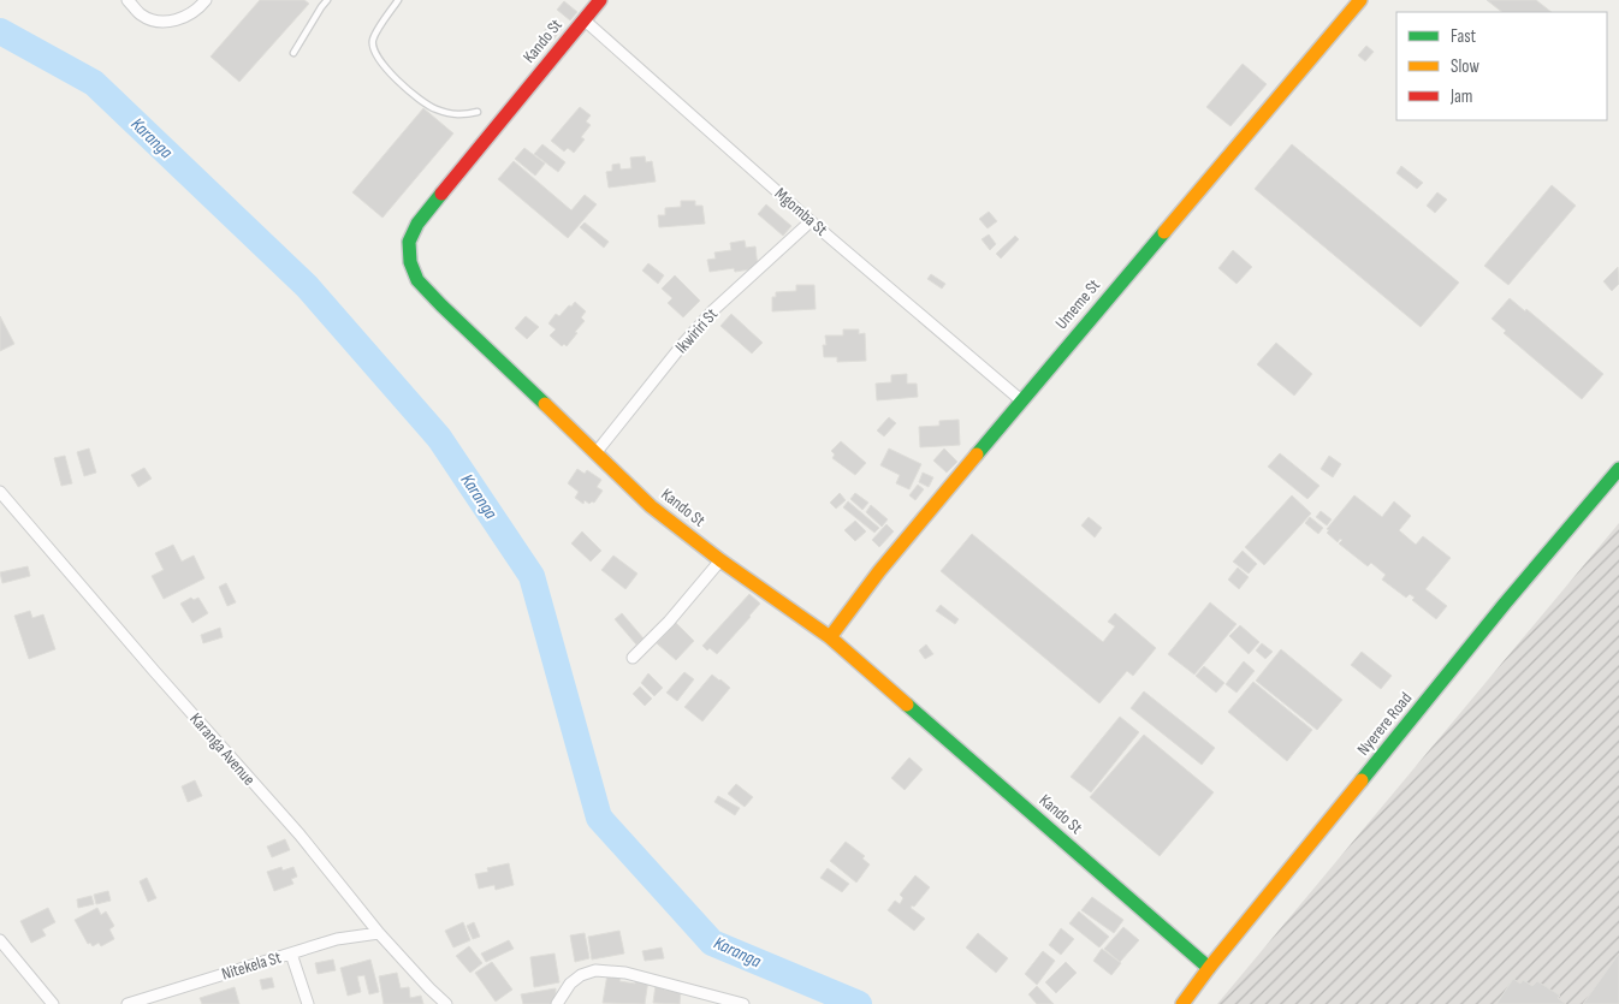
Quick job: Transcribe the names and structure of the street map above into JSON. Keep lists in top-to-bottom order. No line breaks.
{"streets":{"street":["Kando St","Mgomba St","Umeme St","Ikwiriri St","Nyerere Road","Karanga Avenue","Nitekela St"]},"crossings":[["Kando St","Mgomba St"],["Kando St","Umeme St"],["Kando St","Ikwiriri St"],["Kando St","Nyerere Road"],["Mgomba St","Umeme St"],["Mgomba St","Ikwiriri St"],["Karanga Avenue","Nitekela St"]],"water":["Karanga"],"legend":["Fast","Slow","Jam"]}
